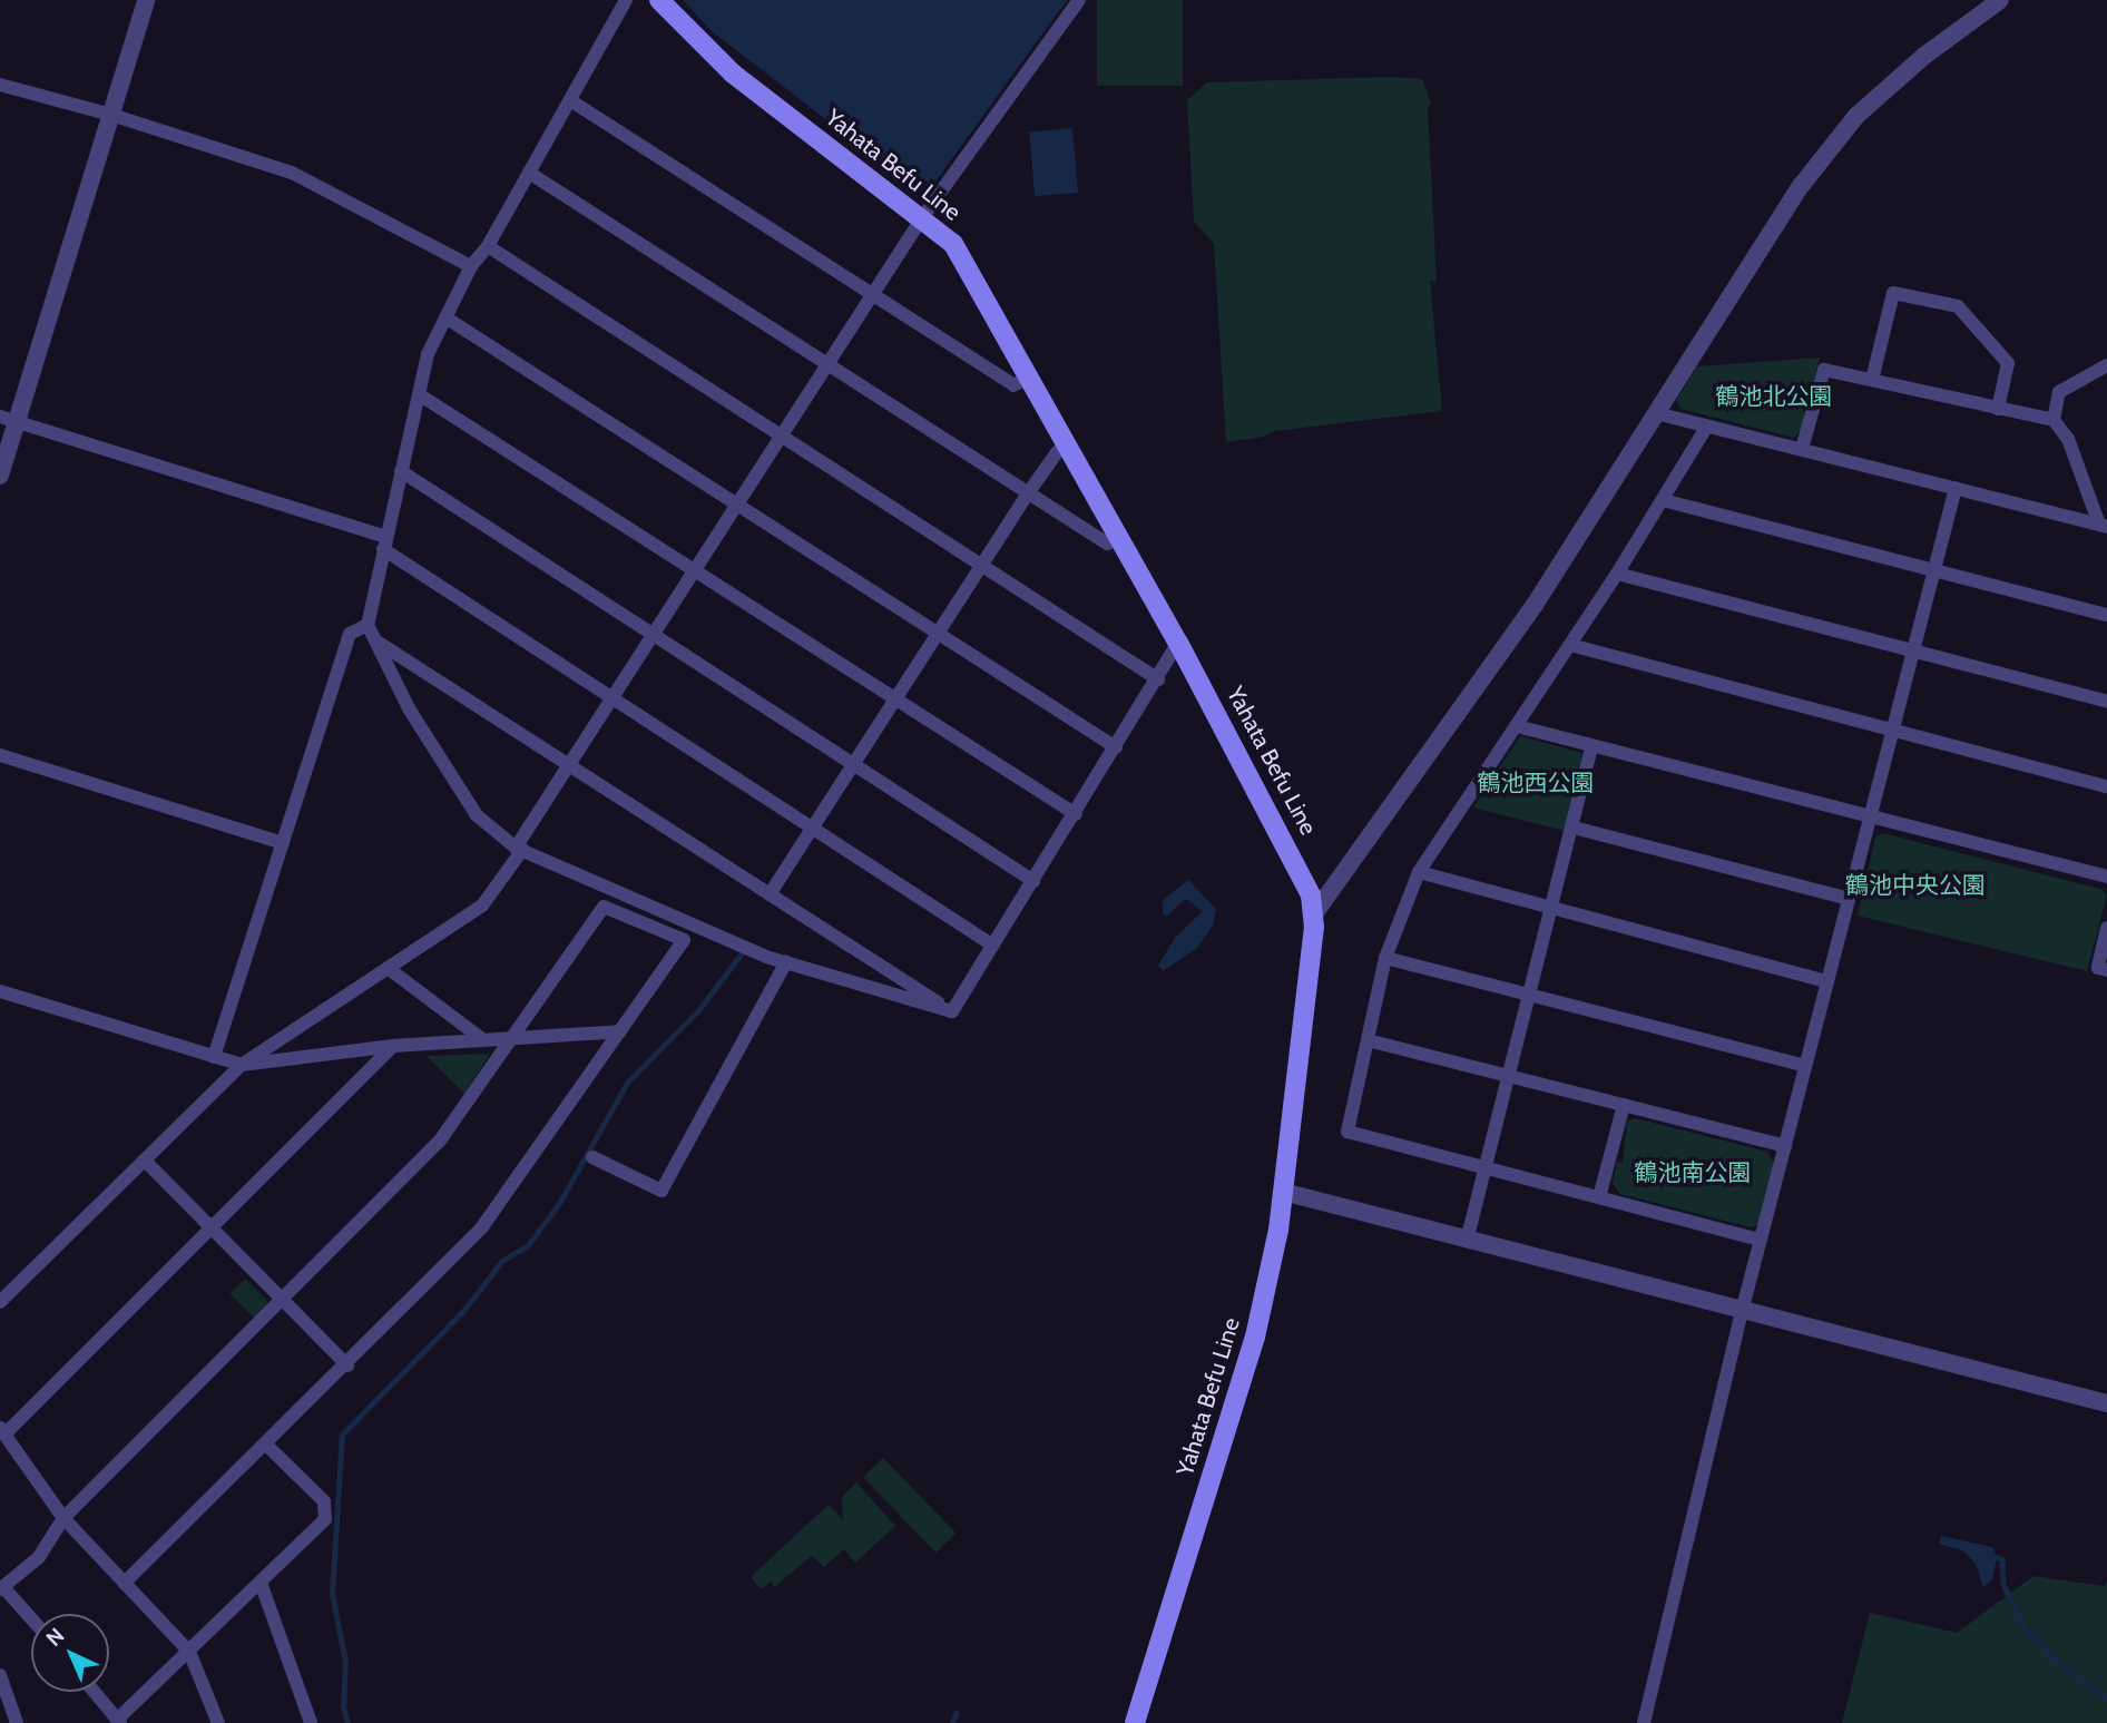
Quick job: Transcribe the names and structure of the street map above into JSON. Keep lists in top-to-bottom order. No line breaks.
{"streets":{"main road":["Yahata Befu Line"]},"parks":["鶴池北公園","鶴池西公園","鶴池中央公園","鶴池南公園"],"north":"top left"}
